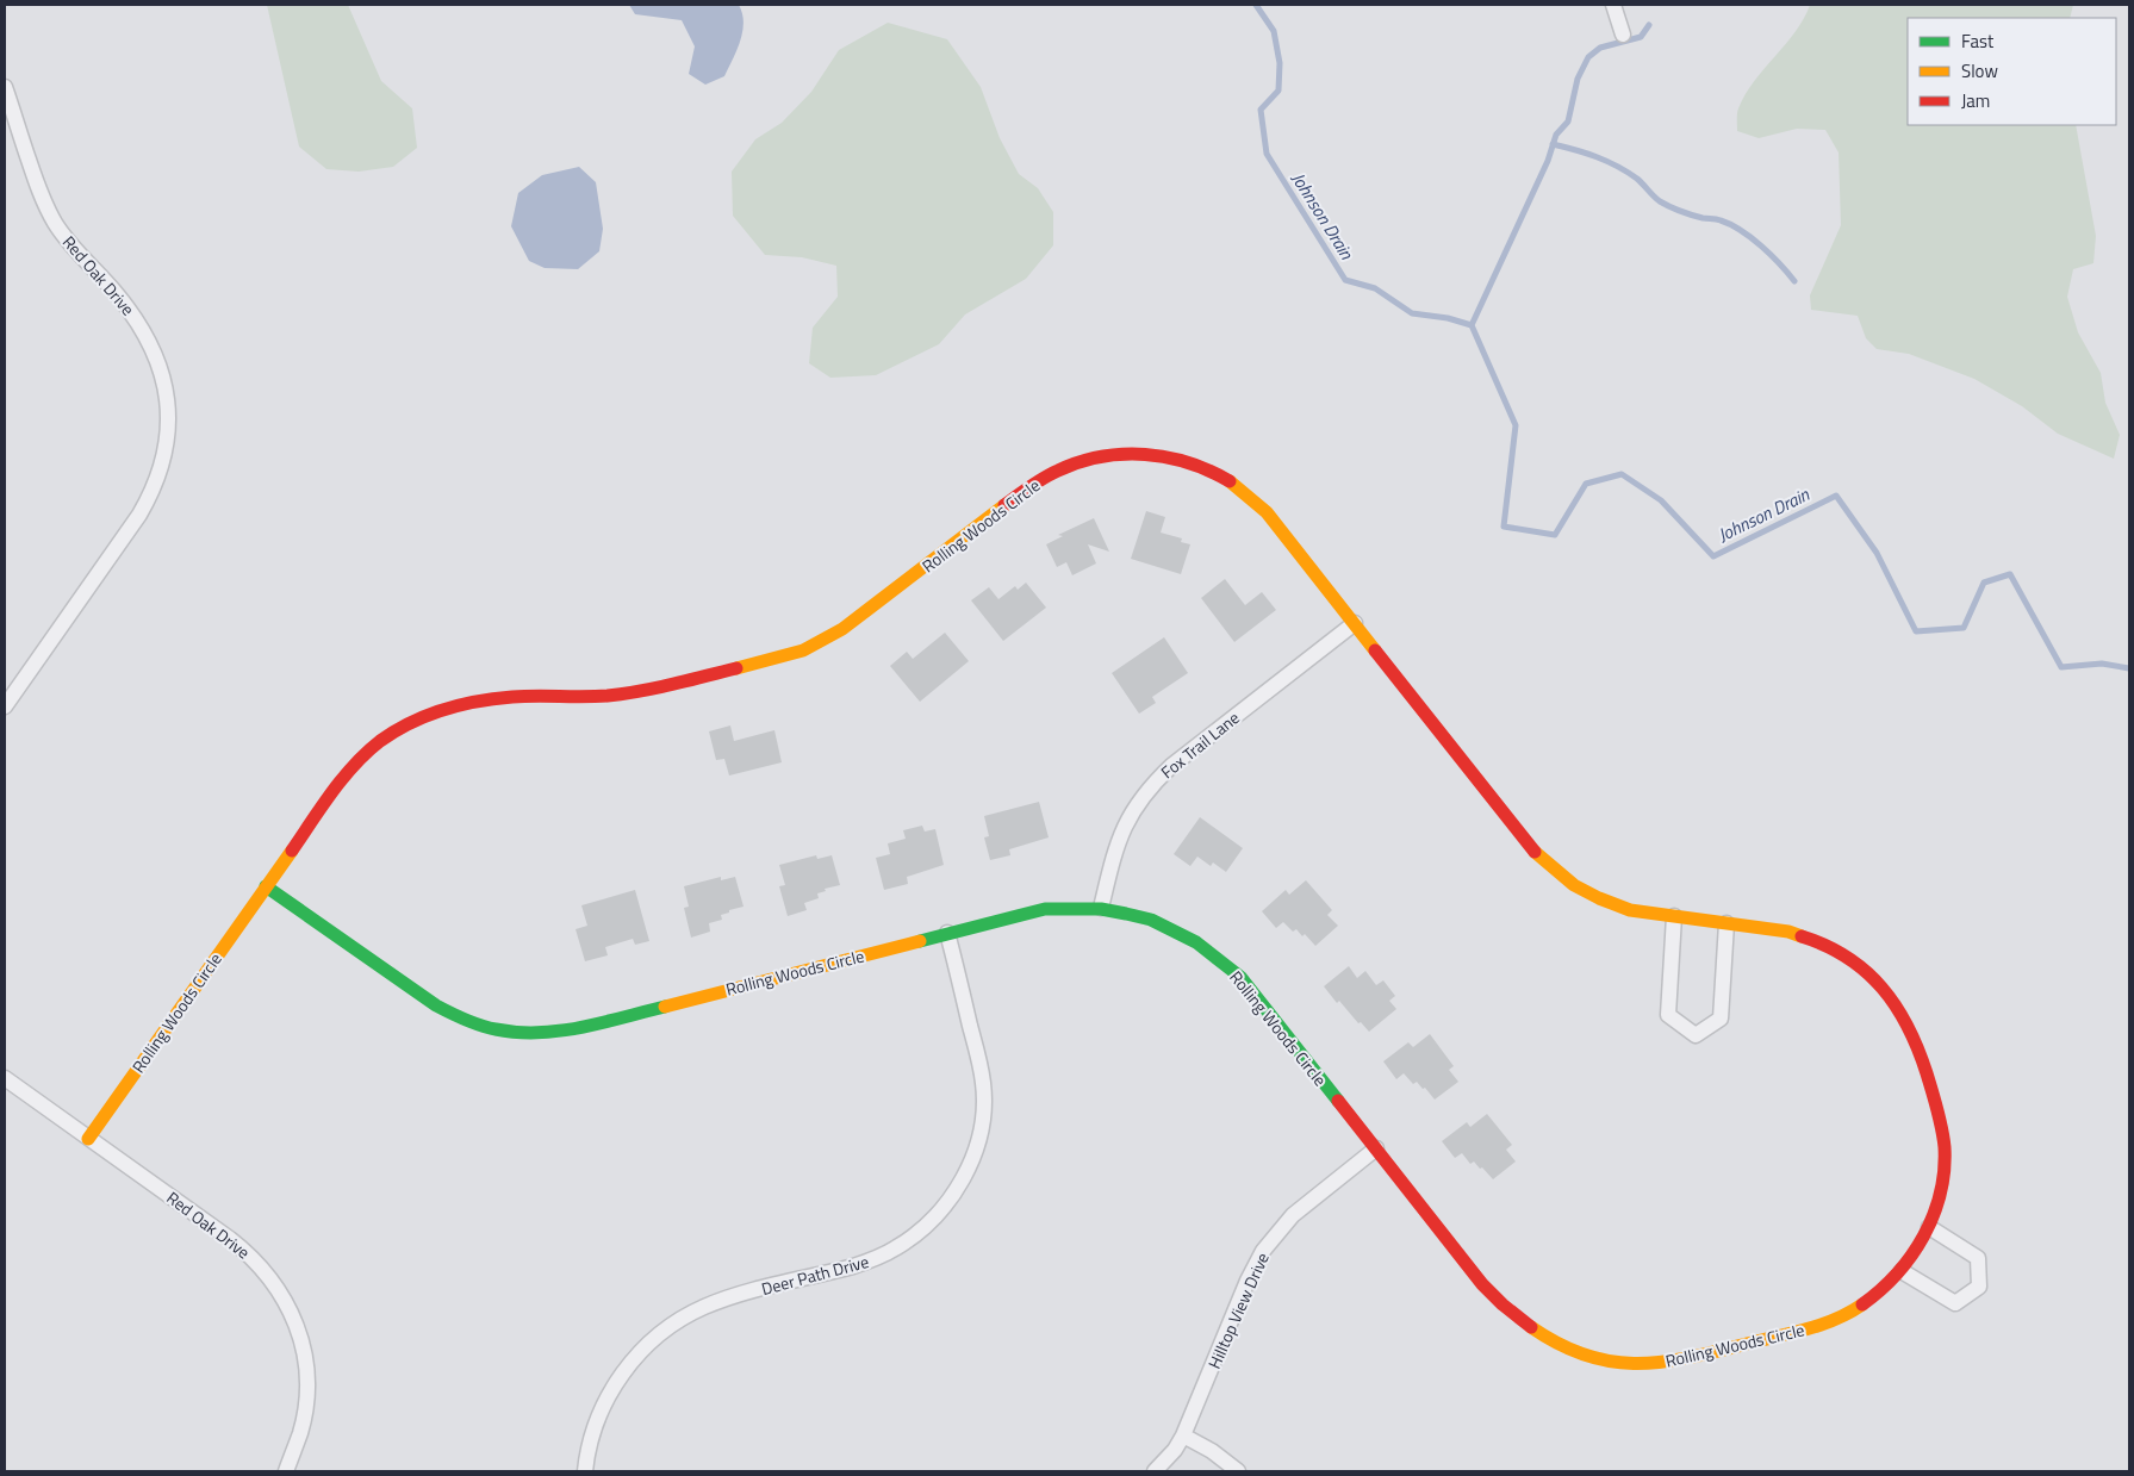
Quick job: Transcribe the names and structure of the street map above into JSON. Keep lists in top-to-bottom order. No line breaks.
{"streets":{"street":["Red Oak Drive","Rolling Woods Circle","Fox Trail Lane","Deer Path Drive","Hilltop View Drive"]},"crossings":[["Red Oak Drive","Rolling Woods Circle"],["Rolling Woods Circle","Fox Trail Lane"],["Rolling Woods Circle","Deer Path Drive"],["Rolling Woods Circle","Hilltop View Drive"]],"water":["Johnson Drain"],"legend":["Fast","Slow","Jam"]}
